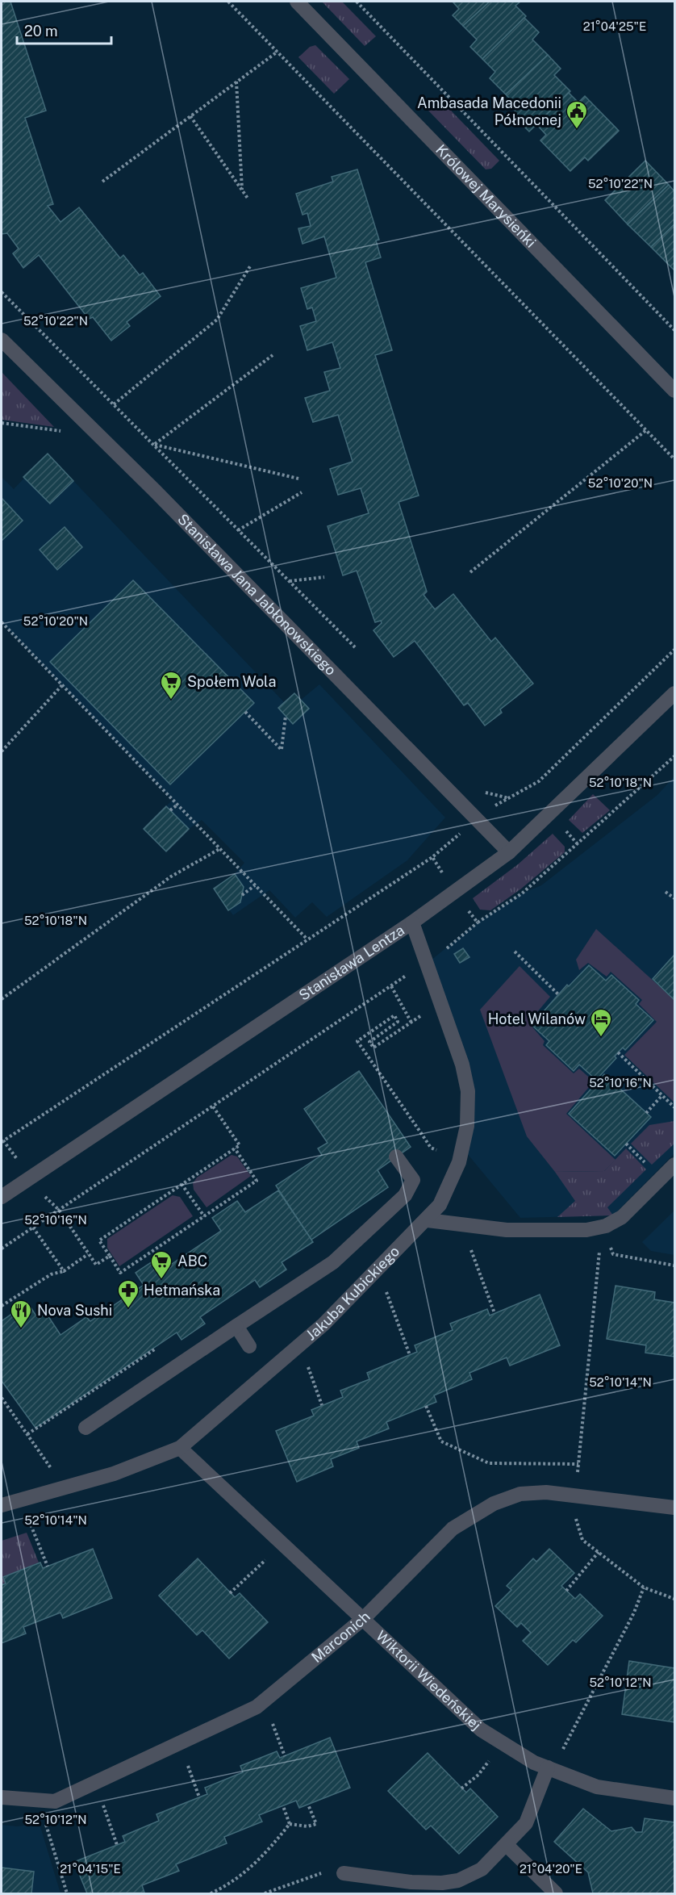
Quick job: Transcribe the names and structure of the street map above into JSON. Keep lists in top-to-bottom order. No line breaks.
{"streets":{"street":["Królowej Marysieńki","Stanisława Jana Jabłonowskiego","Stanisława Lentza","Jakuba Kubickiego","Marconich","Wiktorii Wiedeńskiej"]},"crossings":[["Stanisława Jana Jabłonowskiego","Stanisława Lentza"],["Stanisława Lentza","Jakuba Kubickiego"],["Jakuba Kubickiego","Wiktorii Wiedeńskiej"],["Marconich","Wiktorii Wiedeńskiej"]],"places":{"public building":["Ambasada Macedonii Północnej"],"supermarket":["Społem Wola","ABC"],"hotel":["Hotel Wilanów"],"pharmacy":["Hetmańska"],"restaurant":["Nova Sushi"]},"scale_bar":"20 m","coordinates":["21°04'25\"E","52°10'22\"N","52°10'20\"N","52°10'18\"N","52°10'16\"N","52°10'14\"N","52°10'12\"N","21°04'15\"E","21°04'20\"E"]}
